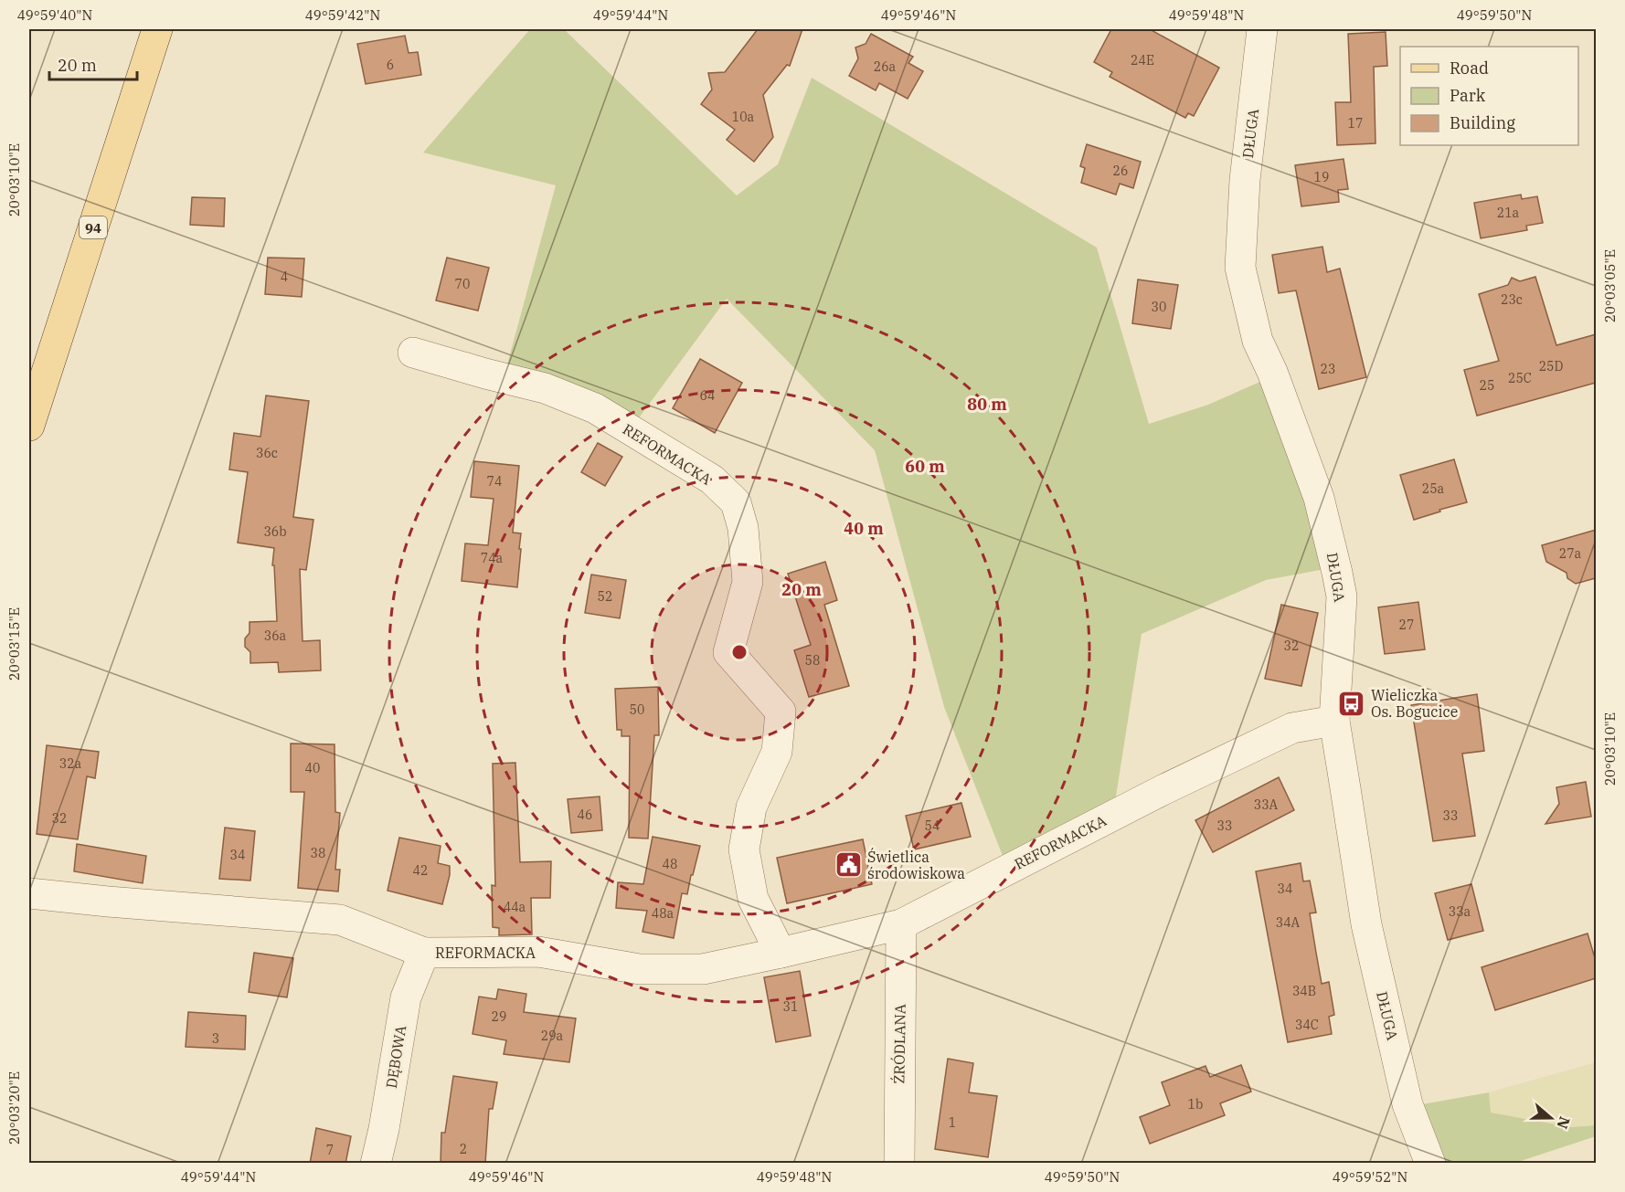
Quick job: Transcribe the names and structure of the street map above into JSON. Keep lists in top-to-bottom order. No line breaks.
{"streets":{"main road":["94"],"street":["DŁUGA","REFORMACKA","ŹRÓDLANA","DĘBOWA"]},"crossings":[["DŁUGA","REFORMACKA"],["REFORMACKA","ŹRÓDLANA"],["REFORMACKA","DĘBOWA"]],"places":{"bus stop":["Wieliczka Os. Bogucice"],"public building":["Świetlica środowiskowa"]},"house_numbers":["24E","6","26a","10a","17","26","19","21a","4","70","23c","30","25D","23","25C","25","64","36c","74","25a","36b","27a","74a","52","27","36a","32","58","50","32a","40","33A","46","33","32","54","33","38","34","48","42","34","44a","33a","48a","34A","34B","31","29","34C","29a","3","1b","1","2","7"],"legend":["Road","Park","Building"],"scale_bar":"20 m","north":"right","coordinates":["49°59'40\"N","49°59'42\"N","49°59'44\"N","49°59'46\"N","49°59'48\"N","49°59'50\"N","20°03'10\"E","20°03'05\"E","20°03'15\"E","20°03'20\"E","49°59'52\"N"],"rings":["80 m","60 m","40 m","20 m"]}
